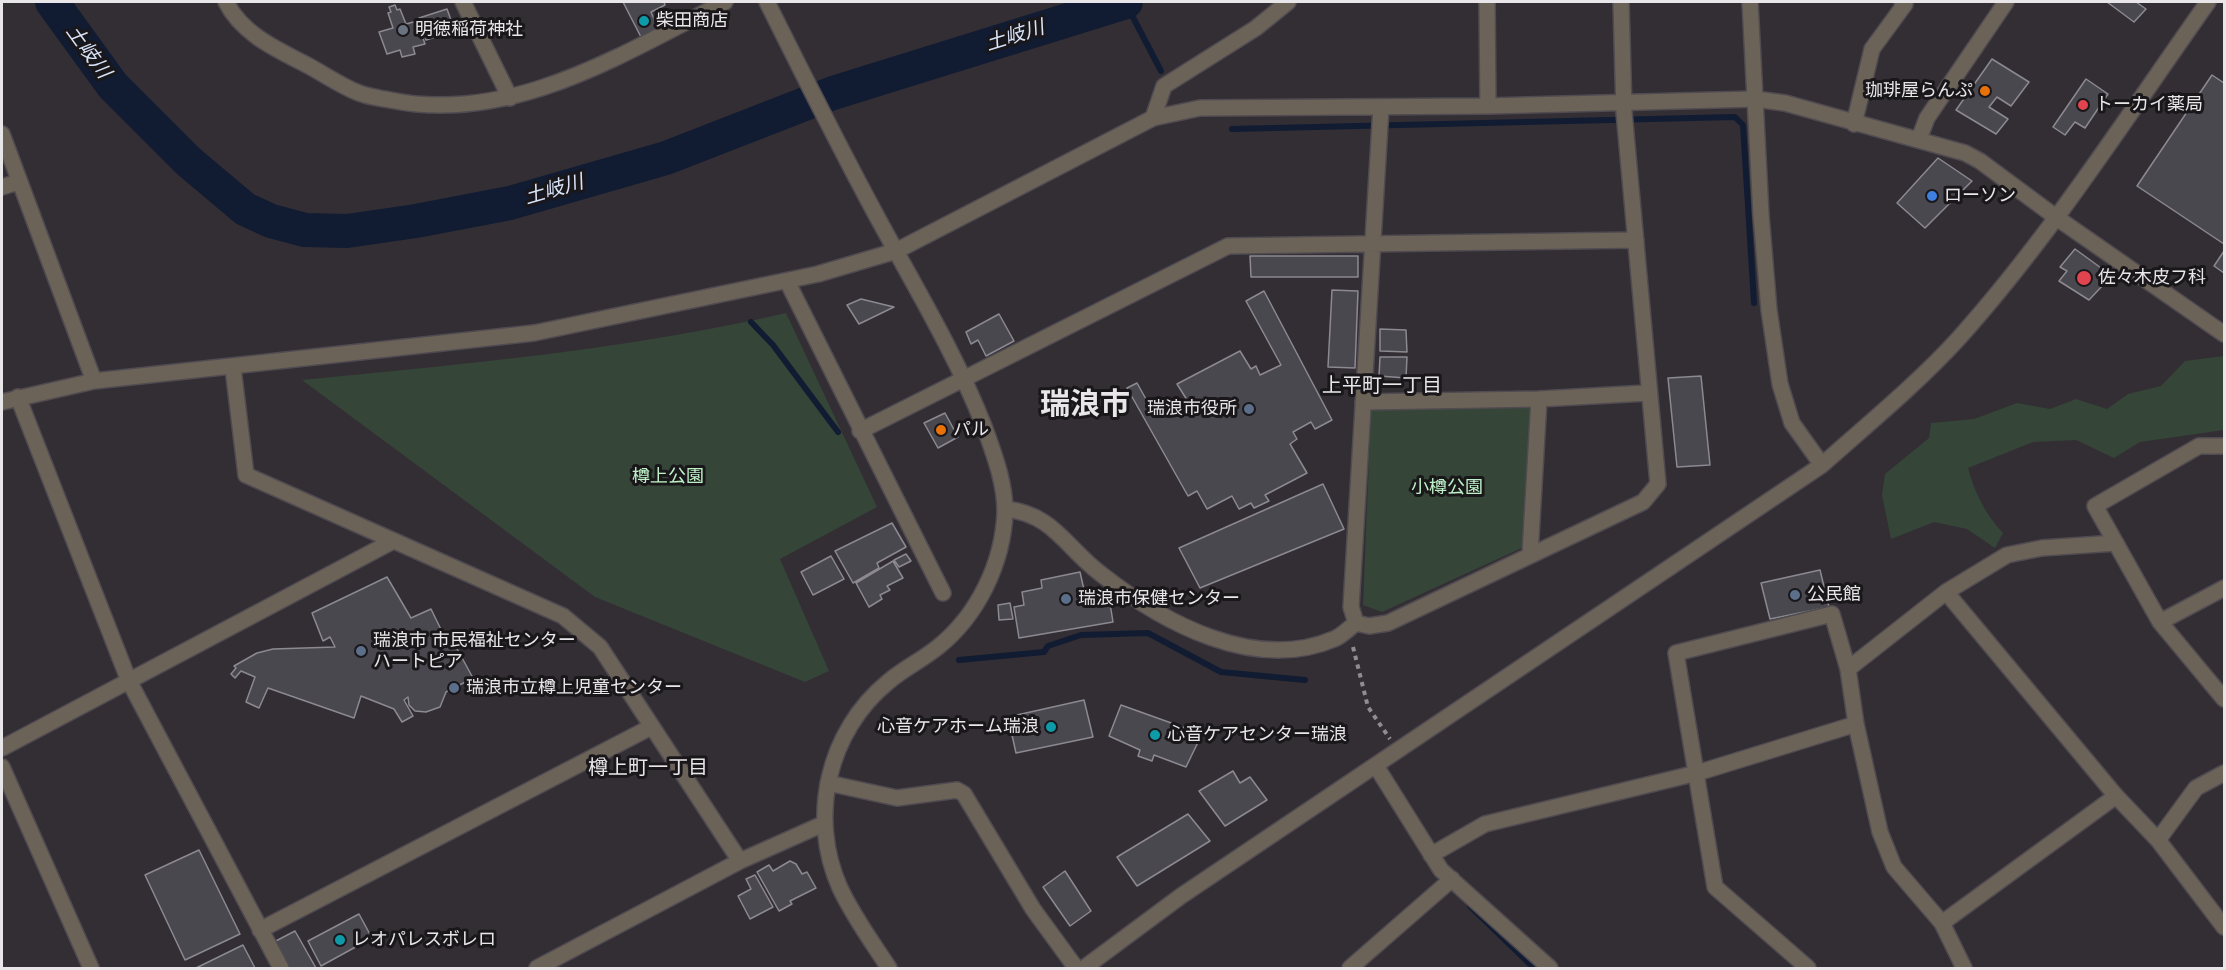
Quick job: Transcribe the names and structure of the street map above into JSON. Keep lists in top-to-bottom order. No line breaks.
{"districts":["上平町一丁目","瑞浪市","樽上町一丁目"],"water":["土岐川"],"parks":["樽上公園","小樽公園"],"places":["柴田商店","明徳稲荷神社","珈琲屋らんぷ","トーカイ薬局","ローソン","佐々木皮フ科","瑞浪市役所","パル","公民館","瑞浪市保健センター","瑞浪市 市民福祉センター ハートピア","瑞浪市立樽上児童センター","心音ケアホーム瑞浪","心音ケアセンター瑞浪","レオパレスボレロ"]}
